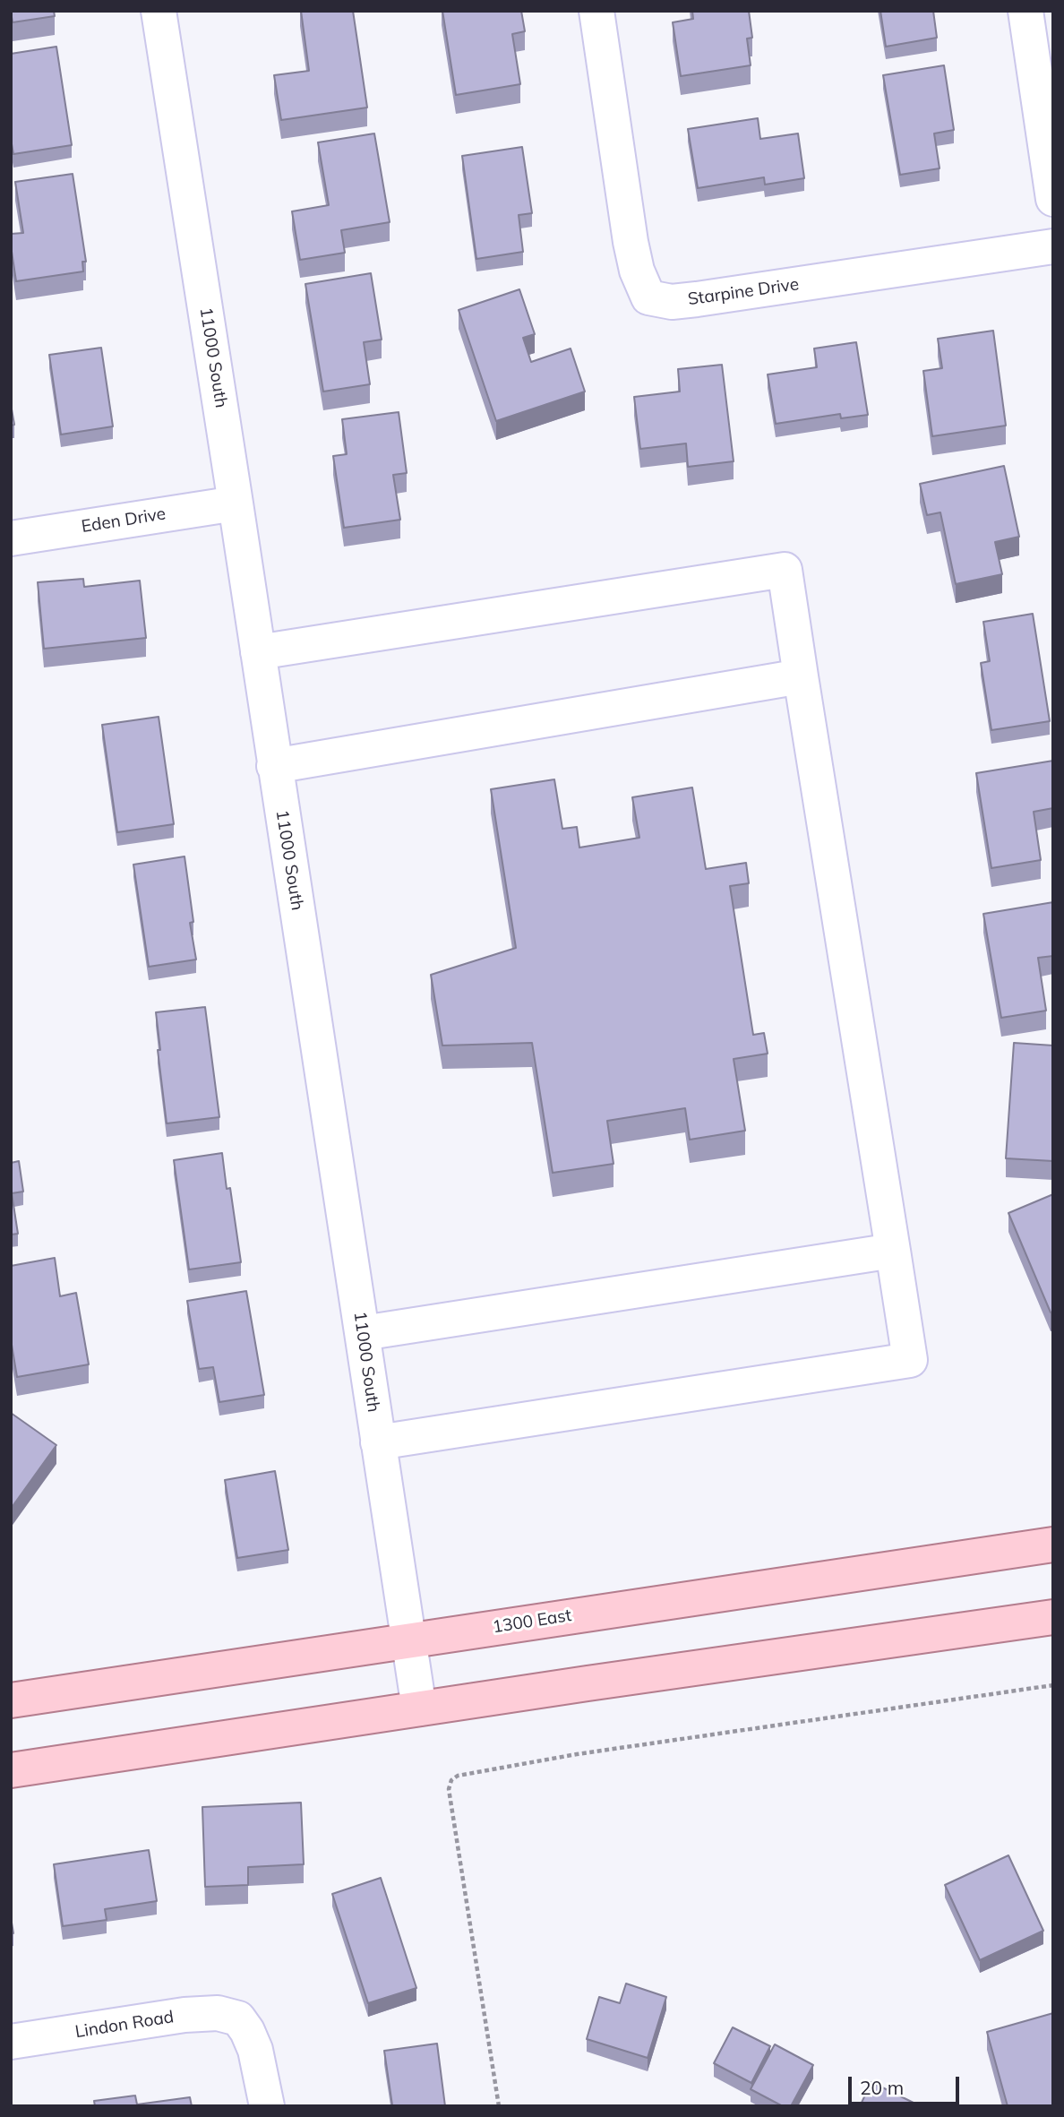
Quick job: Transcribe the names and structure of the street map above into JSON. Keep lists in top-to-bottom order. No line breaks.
{"streets":{"main road":["1300 East"],"street":["Starpine Drive","11000 South","Eden Drive","Lindon Road"]},"crossings":[["11000 South","Eden Drive"],["11000 South","1300 East"]],"scale_bar":"20 m"}
